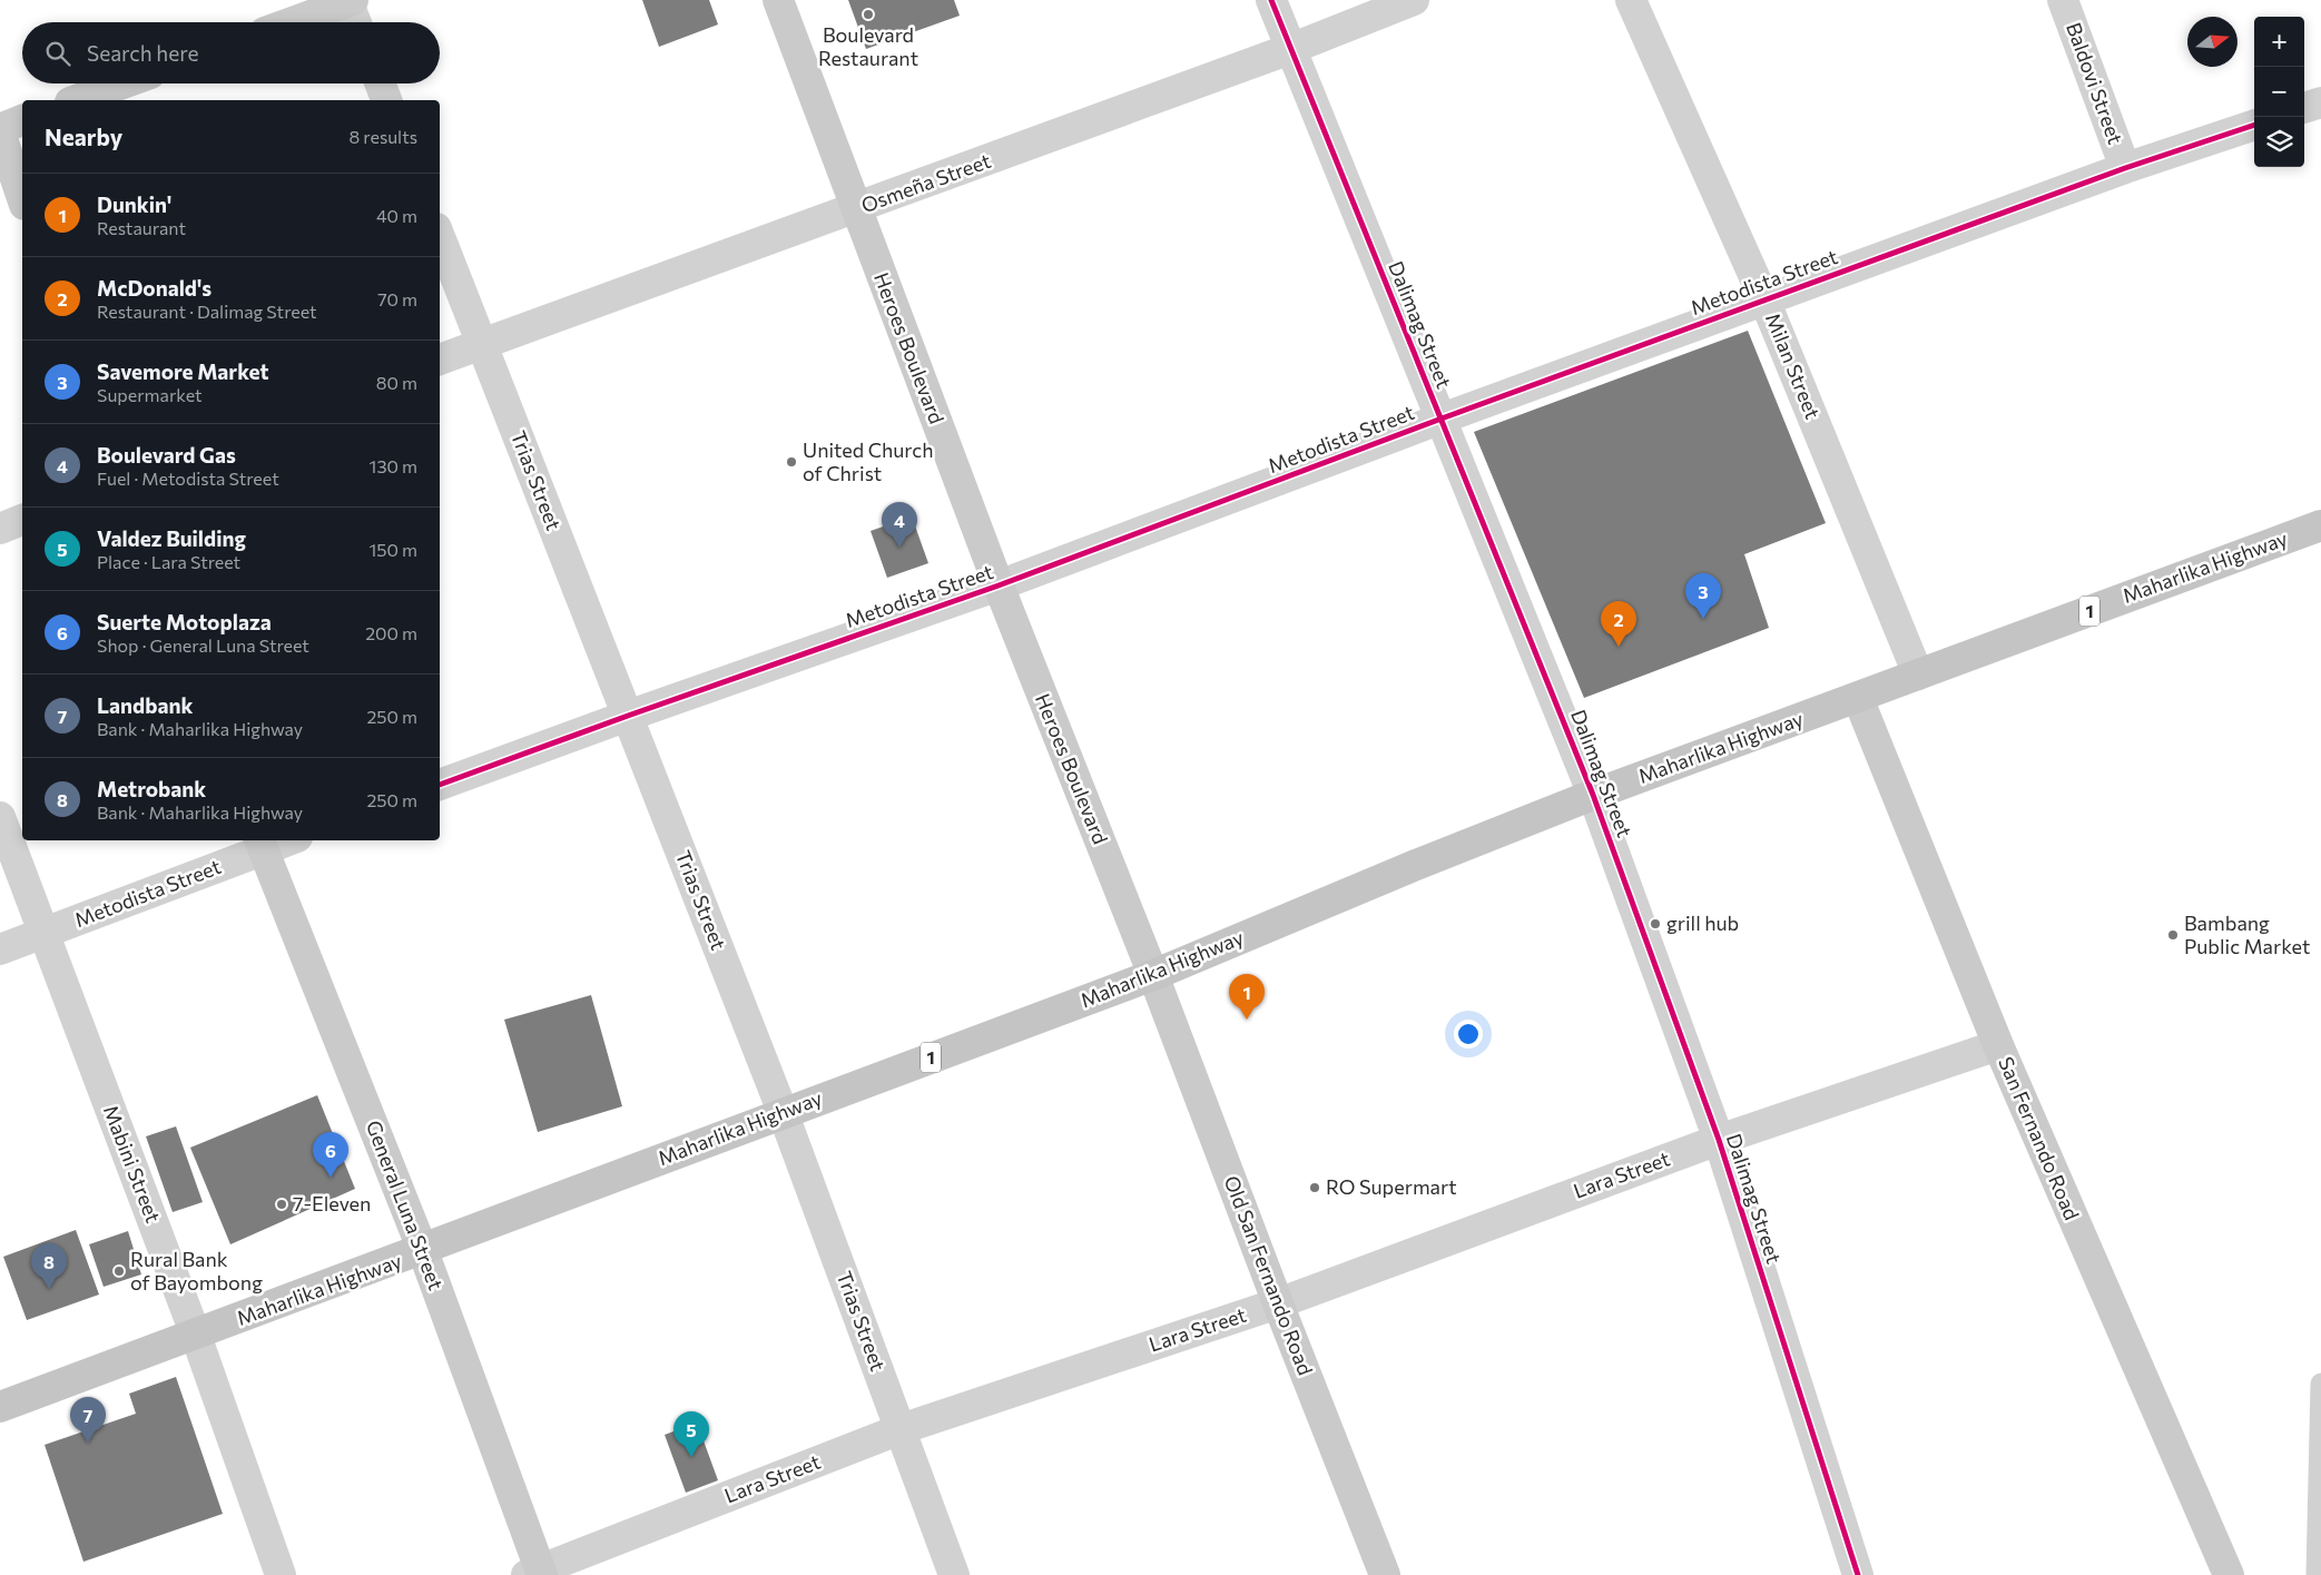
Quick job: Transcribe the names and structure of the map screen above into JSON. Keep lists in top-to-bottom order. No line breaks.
{"streets":{"main road":["Heroes Boulevard","Maharlika Highway","1","San Fernando Road","General Luna Street","Old San Fernando Road"],"street":["Baldovi Street","Osmeña Street","Metodista Street","Dalimag Street","Milan Street","Trias Street","Mabini Street","Lara Street"]},"crossings":[["Baldovi Street","Metodista Street"],["Osmeña Street","Dalimag Street"],["Osmeña Street","Heroes Boulevard"],["Osmeña Street","Trias Street"],["Metodista Street","Dalimag Street"],["Metodista Street","Heroes Boulevard"],["Metodista Street","Milan Street"],["Metodista Street","Trias Street"],["Metodista Street","Mabini Street"],["Metodista Street","General Luna Street"],["Dalimag Street","Maharlika Highway"],["Dalimag Street","Lara Street"],["Heroes Boulevard","Maharlika Highway"],["Heroes Boulevard","Old San Fernando Road"],["Milan Street","Maharlika Highway"],["Trias Street","Maharlika Highway"],["Trias Street","Lara Street"],["Maharlika Highway","San Fernando Road"],["Maharlika Highway","Mabini Street"],["Maharlika Highway","General Luna Street"],["Maharlika Highway","Old San Fernando Road"],["San Fernando Road","Lara Street"],["Lara Street","General Luna Street"],["Lara Street","Old San Fernando Road"]],"places":["Boulevard Restaurant","United Church of Christ","grill hub","Bambang Public Market","RO Supermart","7-Eleven","Rural Bank of Bayombong"],"north":"right","page":{"map_buttons":["+","−"],"search":"Search here","heading":["Nearby","8 results"],"list":[{"mark":"1","name":"Dunkin'","note":"Restaurant","value":"40 m"},{"mark":"2","name":"McDonald's","note":"Restaurant · Dalimag Street","value":"70 m"},{"mark":"3","name":"Savemore Market","note":"Supermarket","value":"80 m"},{"mark":"4","name":"Boulevard Gas","note":"Fuel · Metodista Street","value":"130 m"},{"mark":"5","name":"Valdez Building","note":"Place · Lara Street","value":"150 m"},{"mark":"6","name":"Suerte Motoplaza","note":"Shop · General Luna Street","value":"200 m"},{"mark":"7","name":"Landbank","note":"Bank · Maharlika Highway","value":"250 m"},{"mark":"8","name":"Metrobank","note":"Bank · Maharlika Highway","value":"250 m"}],"pins":["4","3","2","1","6","8","7","5"]}}
